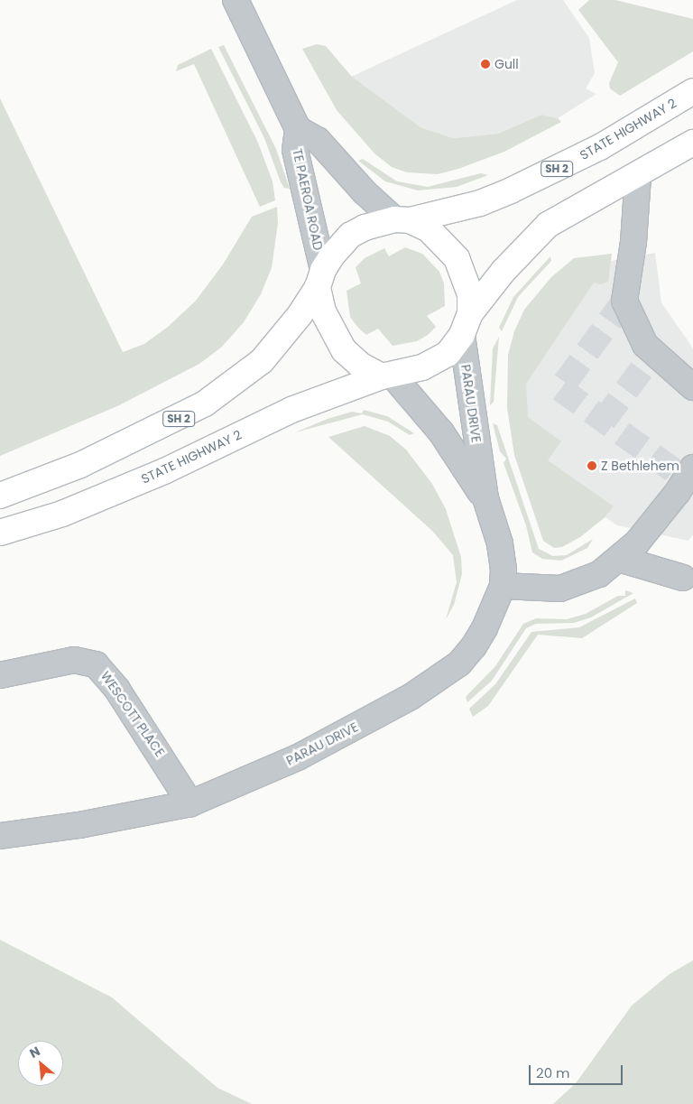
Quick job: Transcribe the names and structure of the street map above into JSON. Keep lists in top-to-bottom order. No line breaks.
{"streets":{"highway":["STATE HIGHWAY 2","SH 2"],"street":["TE PAEROA ROAD","PARAU DRIVE","WESCOTT PLACE"]},"crossings":[["STATE HIGHWAY 2","SH 2"],["STATE HIGHWAY 2","TE PAEROA ROAD"],["STATE HIGHWAY 2","PARAU DRIVE"],["SH 2","TE PAEROA ROAD"],["SH 2","PARAU DRIVE"],["TE PAEROA ROAD","PARAU DRIVE"],["PARAU DRIVE","WESCOTT PLACE"]],"places":["Gull","Z Bethlehem"],"scale_bar":"20 m","north":"top left"}
